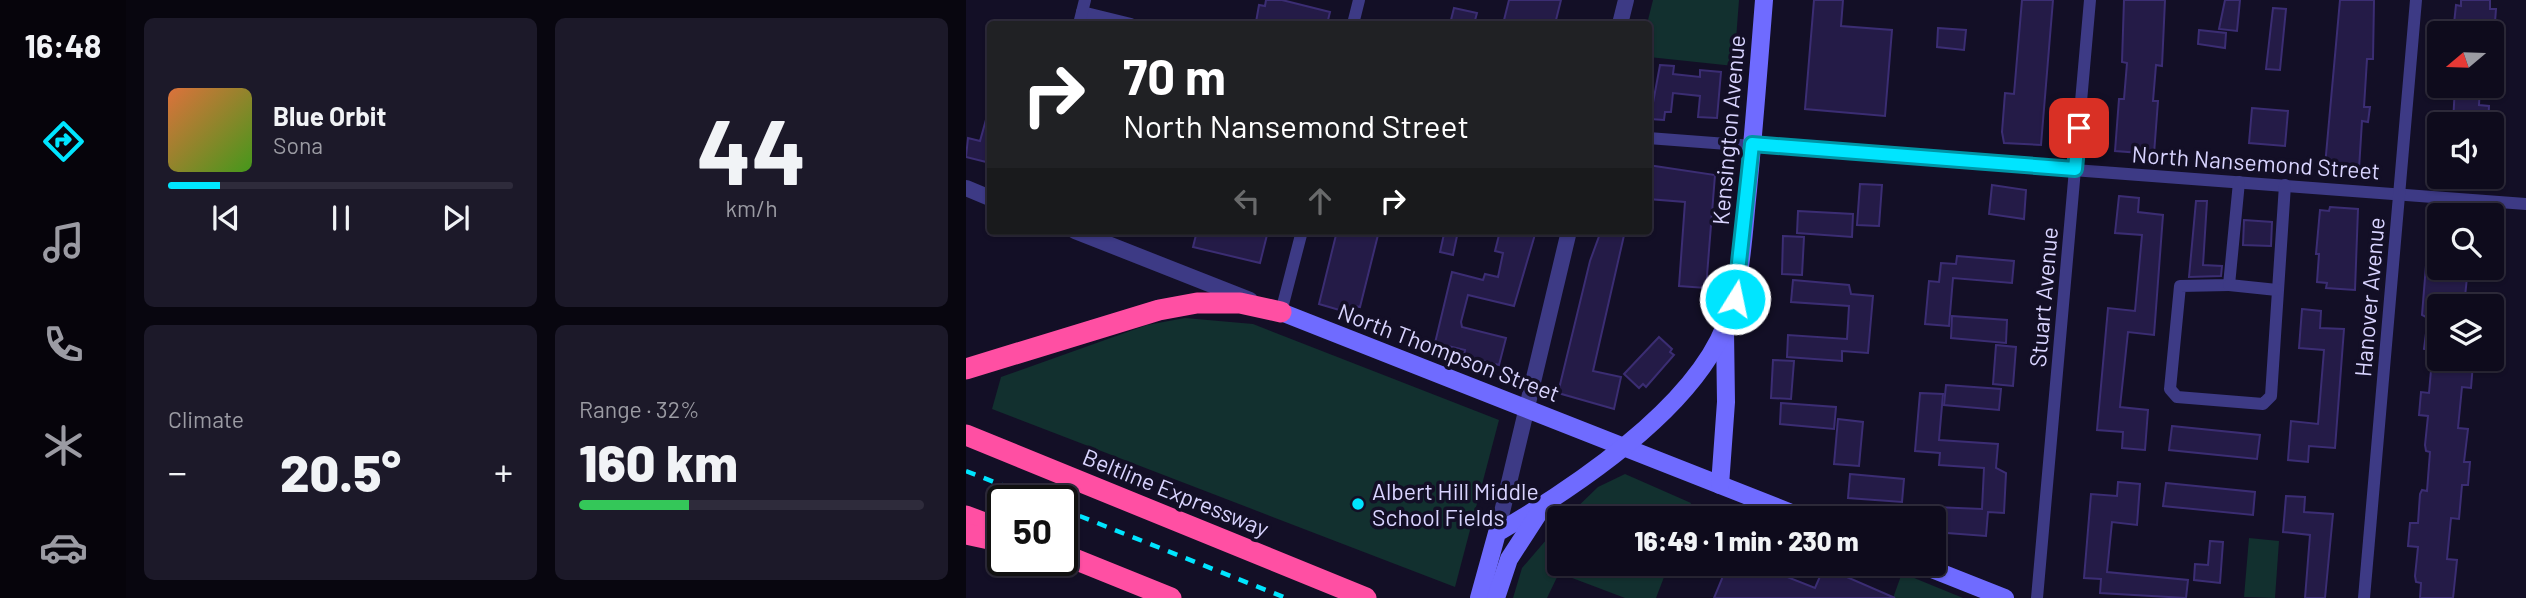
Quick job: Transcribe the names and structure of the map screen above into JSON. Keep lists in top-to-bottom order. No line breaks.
{"streets":{"highway":["Beltline Expressway"],"main road":["Kensington Avenue","North Thompson Street"],"street":["North Nansemond Street","Stuart Avenue","Hanover Avenue"]},"crossings":[["Kensington Avenue","North Nansemond Street"],["Kensington Avenue","North Thompson Street"],["North Nansemond Street","Stuart Avenue"],["North Nansemond Street","Hanover Avenue"]],"places":["Albert Hill Middle School Fields"],"north":"left","page":{"tabs":"16:48","tile":[["44","km/h"],"Climate",["Range · 32%","160 km"]],"turn":["70 m","North Nansemond Street"],"song":["Blue Orbit","Sona"],"heat":["−","20.5°","+"],"limit":"50","trip":"16:49 · 1 min · 230 m"}}
